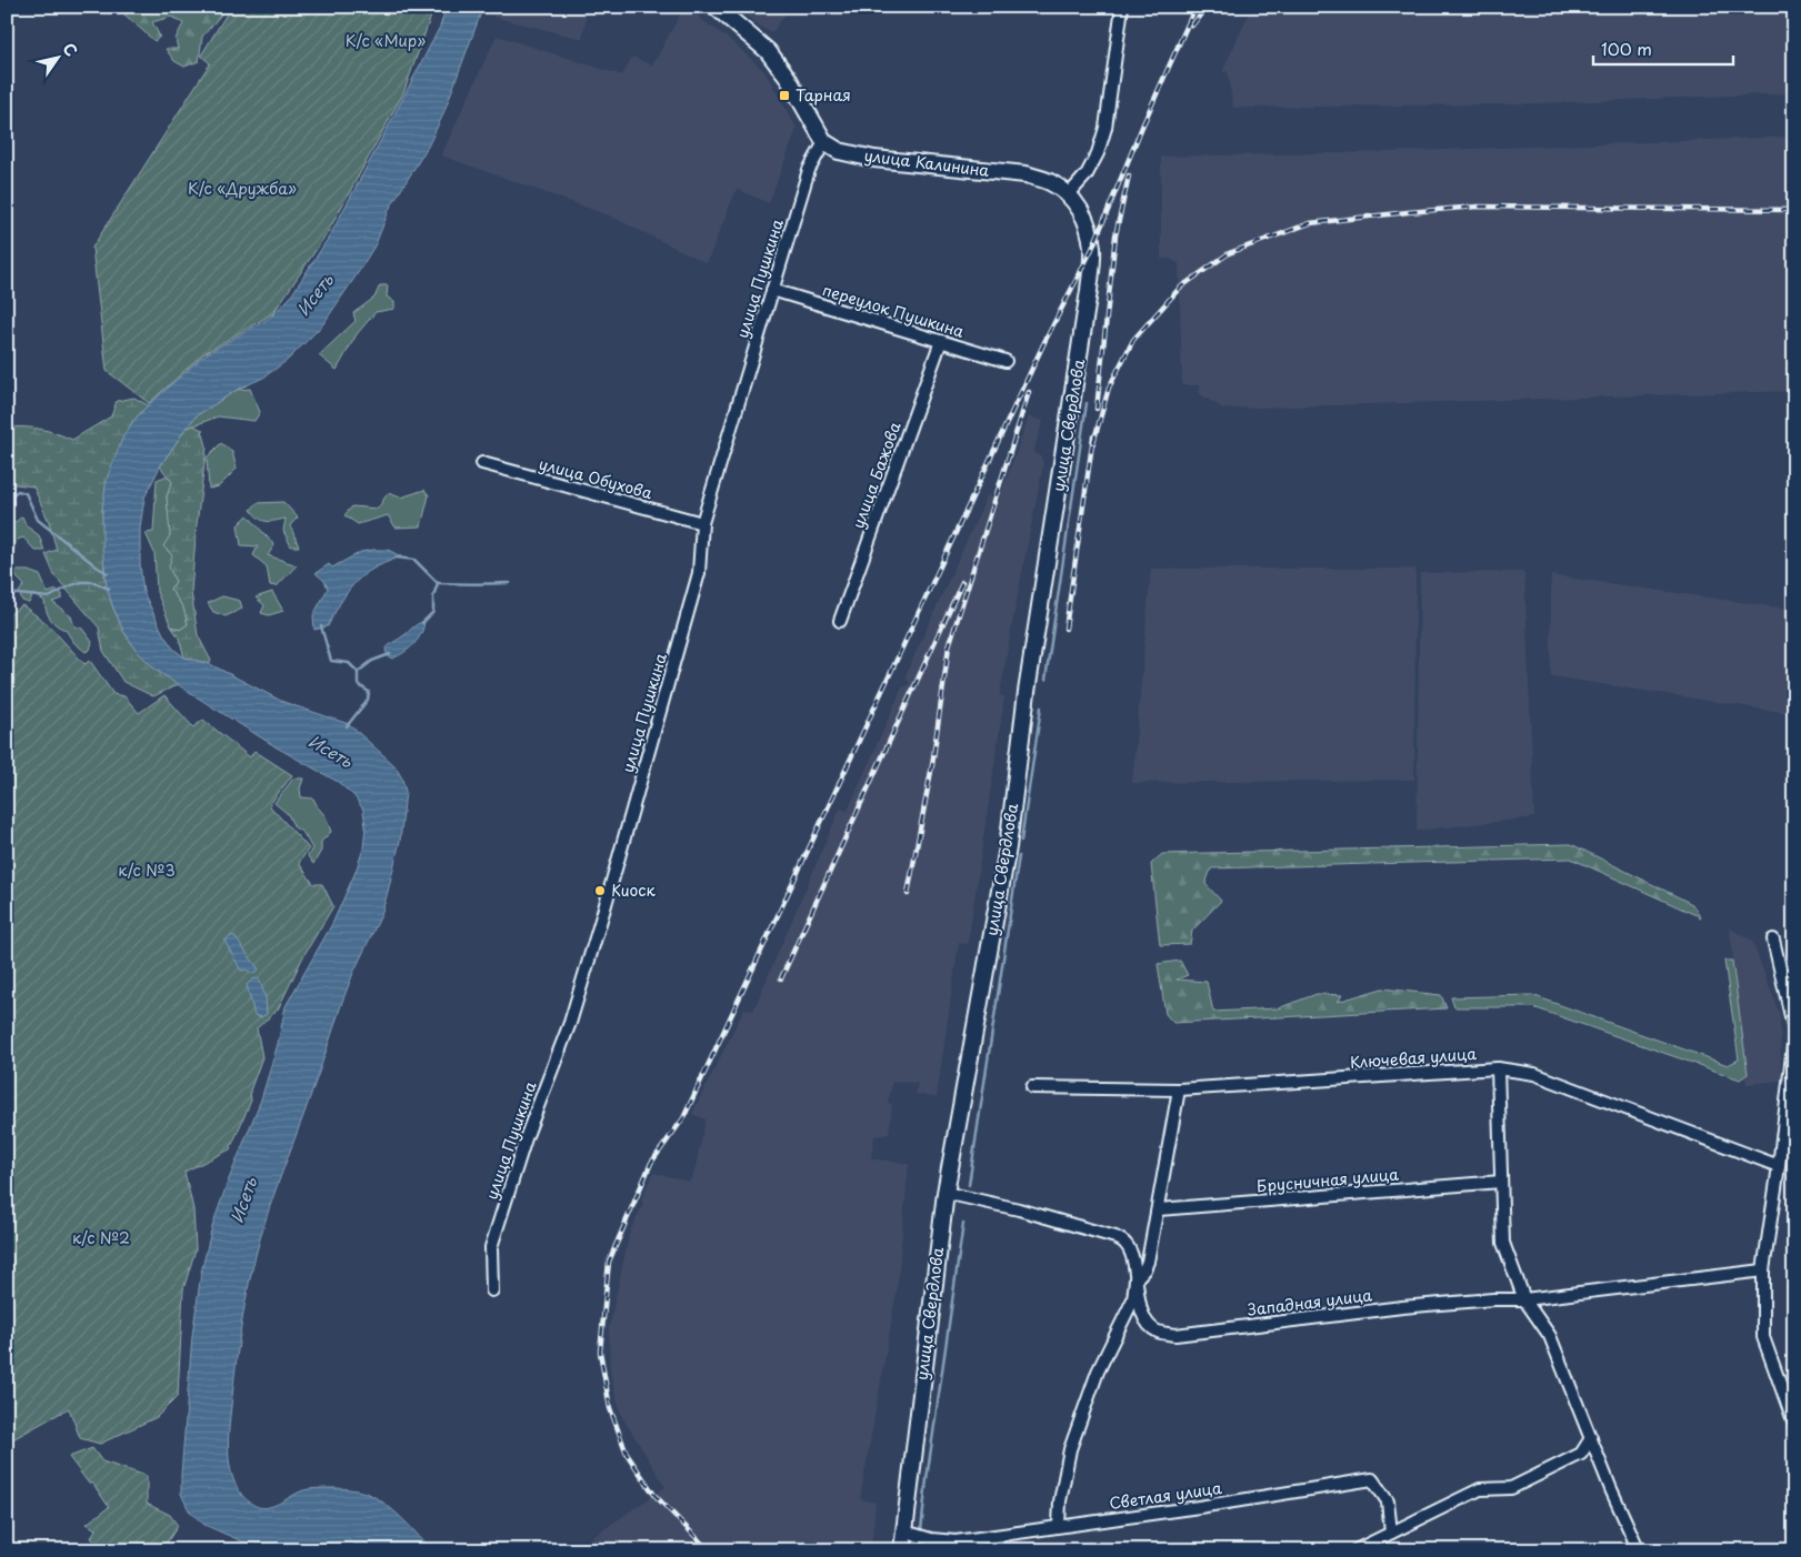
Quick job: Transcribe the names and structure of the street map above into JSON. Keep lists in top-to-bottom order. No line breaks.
{"streets":{"main road":["улица Калинина","улица Свердлова"],"street":["улица Пушкина","переулок Пушкина","улица Бажова","улица Обухова","Ключевая улица","Брусничная улица","Западная улица","Светлая улица"]},"crossings":[["улица Калинина","улица Пушкина"],["улица Калинина","улица Свердлова"],["улица Пушкина","переулок Пушкина"],["улица Пушкина","улица Обухова"],["переулок Пушкина","улица Бажова"],["улица Свердлова","Западная улица"],["улица Свердлова","Светлая улица"],["Западная улица","Светлая улица"]],"water":["Исеть"],"parks":["К/с «Мир»","К/с «Дружба»","к/с №3","к/с №2"],"places":{"transit":["Тарная"],"other":["Киоск"]},"scale_bar":"100 m","north":"top right"}
